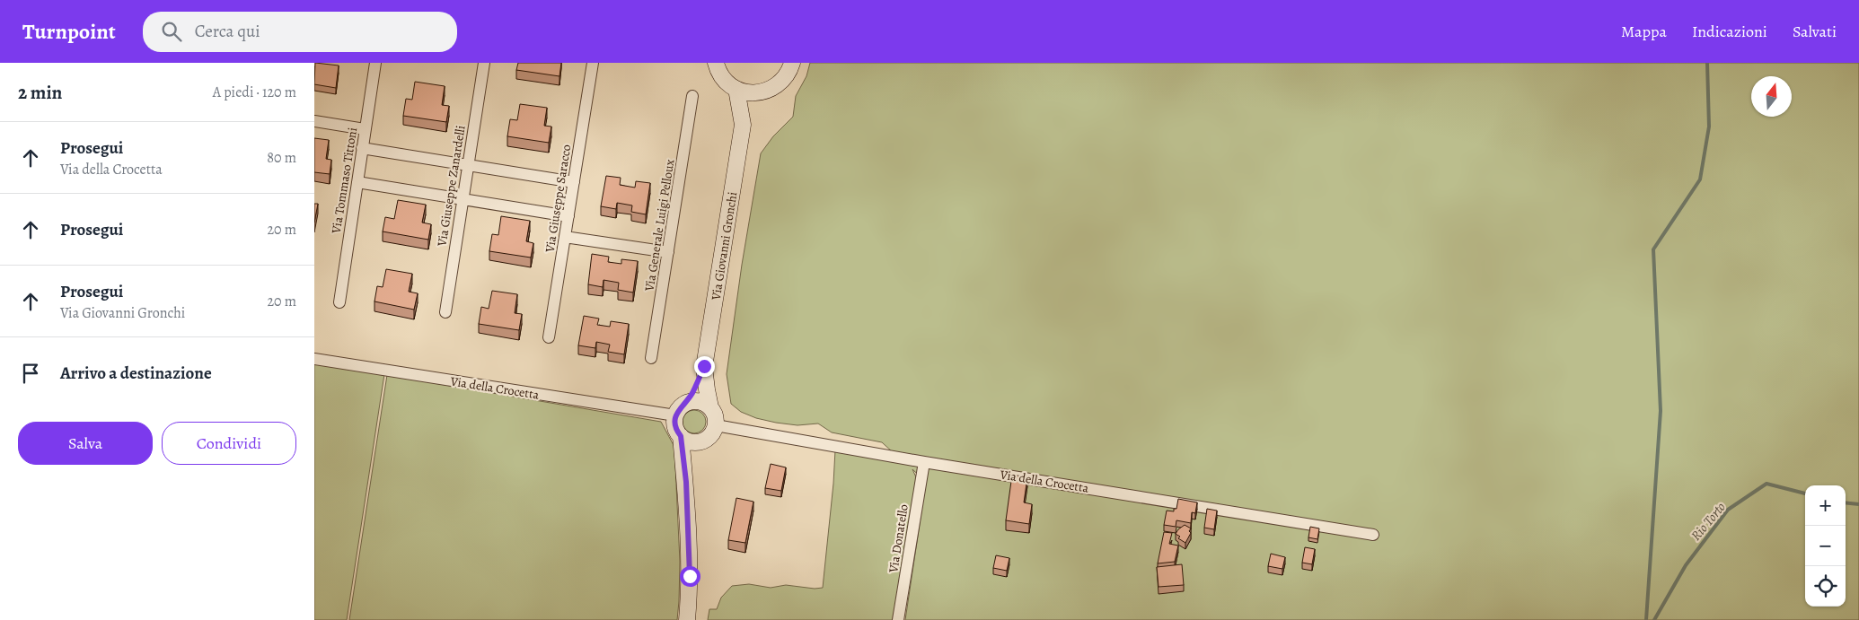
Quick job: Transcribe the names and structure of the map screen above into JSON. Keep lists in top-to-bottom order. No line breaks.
{"streets":{"street":["Via Tommaso Tittoni","Via Giuseppe Zanardelli","Via Giuseppe Saracco","Via Generale Luigi Pelloux","Via Giovanni Gronchi","Via della Crocetta","Via Donatello"]},"crossings":[["Via Giovanni Gronchi","Via della Crocetta"],["Via della Crocetta","Via Donatello"]],"water":["Rio Torto"],"north":"top","page":{"header":"Turnpoint","search":"Cerca qui","nav":["Mappa","Indicazioni","Salvati"],"heading":["2 min","A piedi · 120 m"],"list":[["Prosegui","Via della Crocetta","80 m"],["Prosegui","20 m"],["Prosegui","Via Giovanni Gronchi","20 m"],"Arrivo a destinazione"],"buttons":["Salva","Condividi"],"map_buttons":["+","−"]}}
